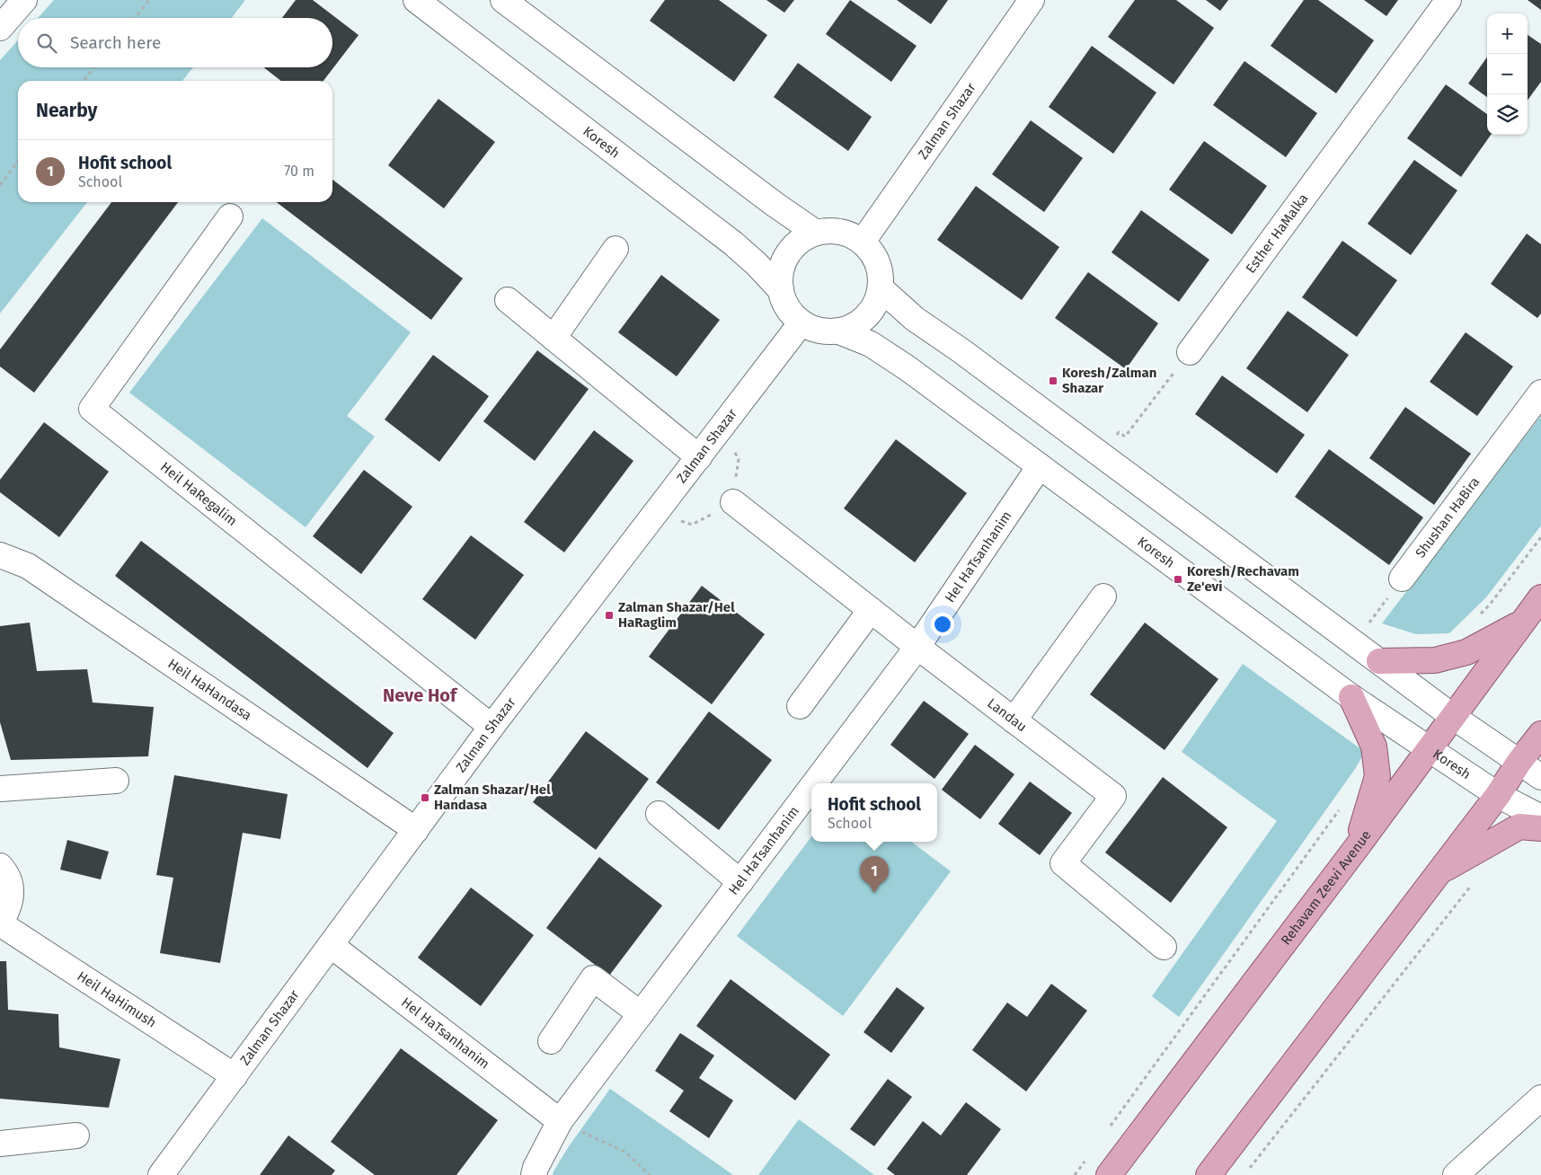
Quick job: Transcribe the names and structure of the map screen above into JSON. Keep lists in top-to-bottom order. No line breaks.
{"streets":{"main road":["Rehavam Zeevi Avenue"],"street":["Zalman Shazar","Koresh","Esther HaMalka","Heil HaRegalim","Shushan HaBira","Hel HaTsanhanim","Heil HaHandasa","Landau","Heil HaHimush"]},"crossings":[["Zalman Shazar","Koresh"],["Zalman Shazar","Heil HaRegalim"],["Zalman Shazar","Hel HaTsanhanim"],["Zalman Shazar","Heil HaHandasa"],["Zalman Shazar","Heil HaHimush"],["Koresh","Hel HaTsanhanim"],["Koresh","Rehavam Zeevi Avenue"],["Hel HaTsanhanim","Landau"]],"districts":["Neve Hof"],"places":{"transit":["Koresh/Zalman Shazar","Koresh/Rechavam Ze'evi","Zalman Shazar/Hel HaRaglim","Zalman Shazar/Hel Handasa"]},"page":{"map_buttons":["+","−"],"search":"Search here","heading":"Nearby","list":[{"mark":"1","name":"Hofit school","note":"School","value":"70 m"}],"popup":["Hofit school","School"],"pins":"1"}}
